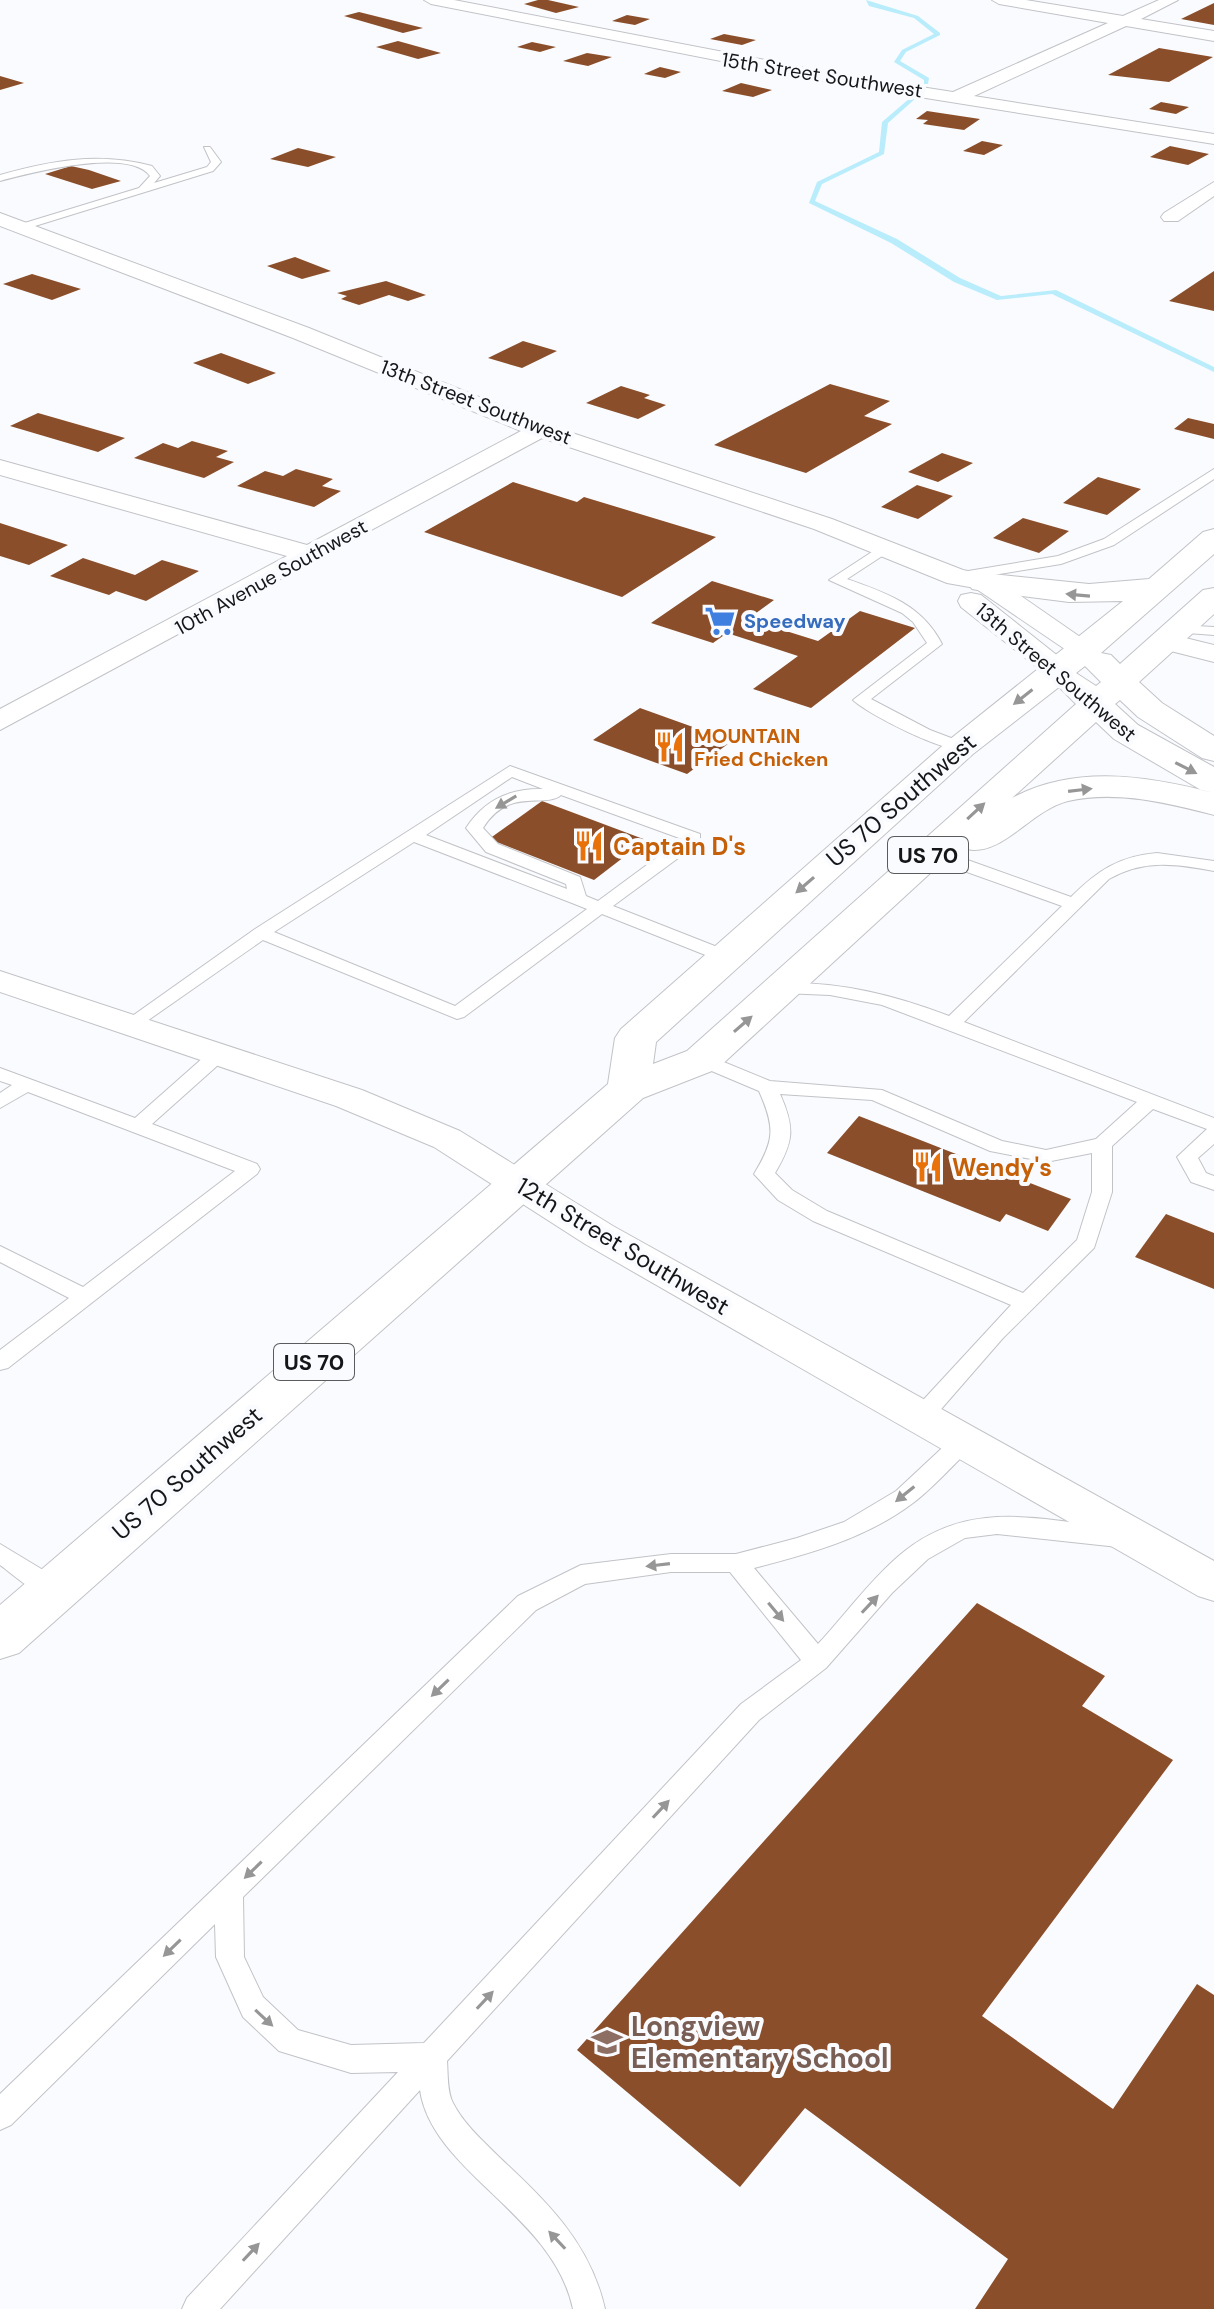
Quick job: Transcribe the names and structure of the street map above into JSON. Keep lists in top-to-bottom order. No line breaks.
{"streets":{"main road":["13th Street Southwest","US 70 Southwest","US 70"],"street":["15th Street Southwest","10th Avenue Southwest","12th Street Southwest"]},"crossings":[["13th Street Southwest","10th Avenue Southwest"],["13th Street Southwest","US 70 Southwest"],["US 70 Southwest","12th Street Southwest"]],"places":{"supermarket":["Speedway"],"restaurant":["MOUNTAIN Fried Chicken","Captain D's","Wendy's"],"school or university":["Longview Elementary School"]}}
